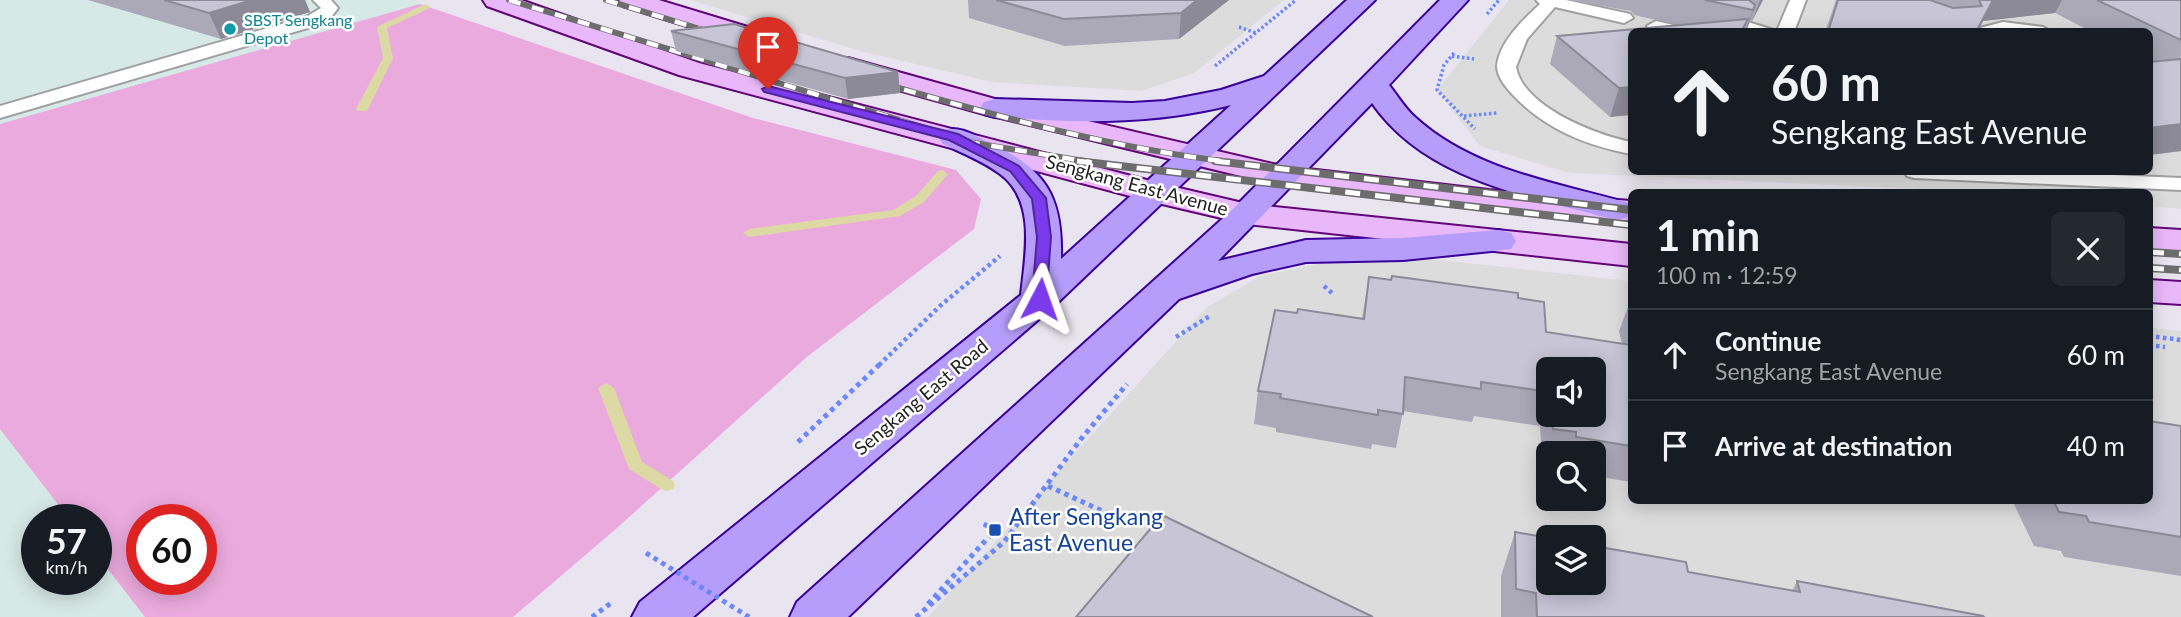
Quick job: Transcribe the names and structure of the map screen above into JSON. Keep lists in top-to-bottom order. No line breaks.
{"streets":{"main road":["Sengkang East Avenue","Sengkang East Road"]},"crossings":[["Sengkang East Avenue","Sengkang East Road"]],"places":{"other":["SBST Sengkang Depot"],"transit":["After Sengkang East Avenue"]},"page":{"turn":["60 m","Sengkang East Avenue"],"heading":["1 min","100 m · 12:59"],"list":[{"name":"Continue","note":"Sengkang East Avenue","value":"60 m"},{"name":"Arrive at destination","value":"40 m"}],"speed":"57 km/h","limit":"60"}}
